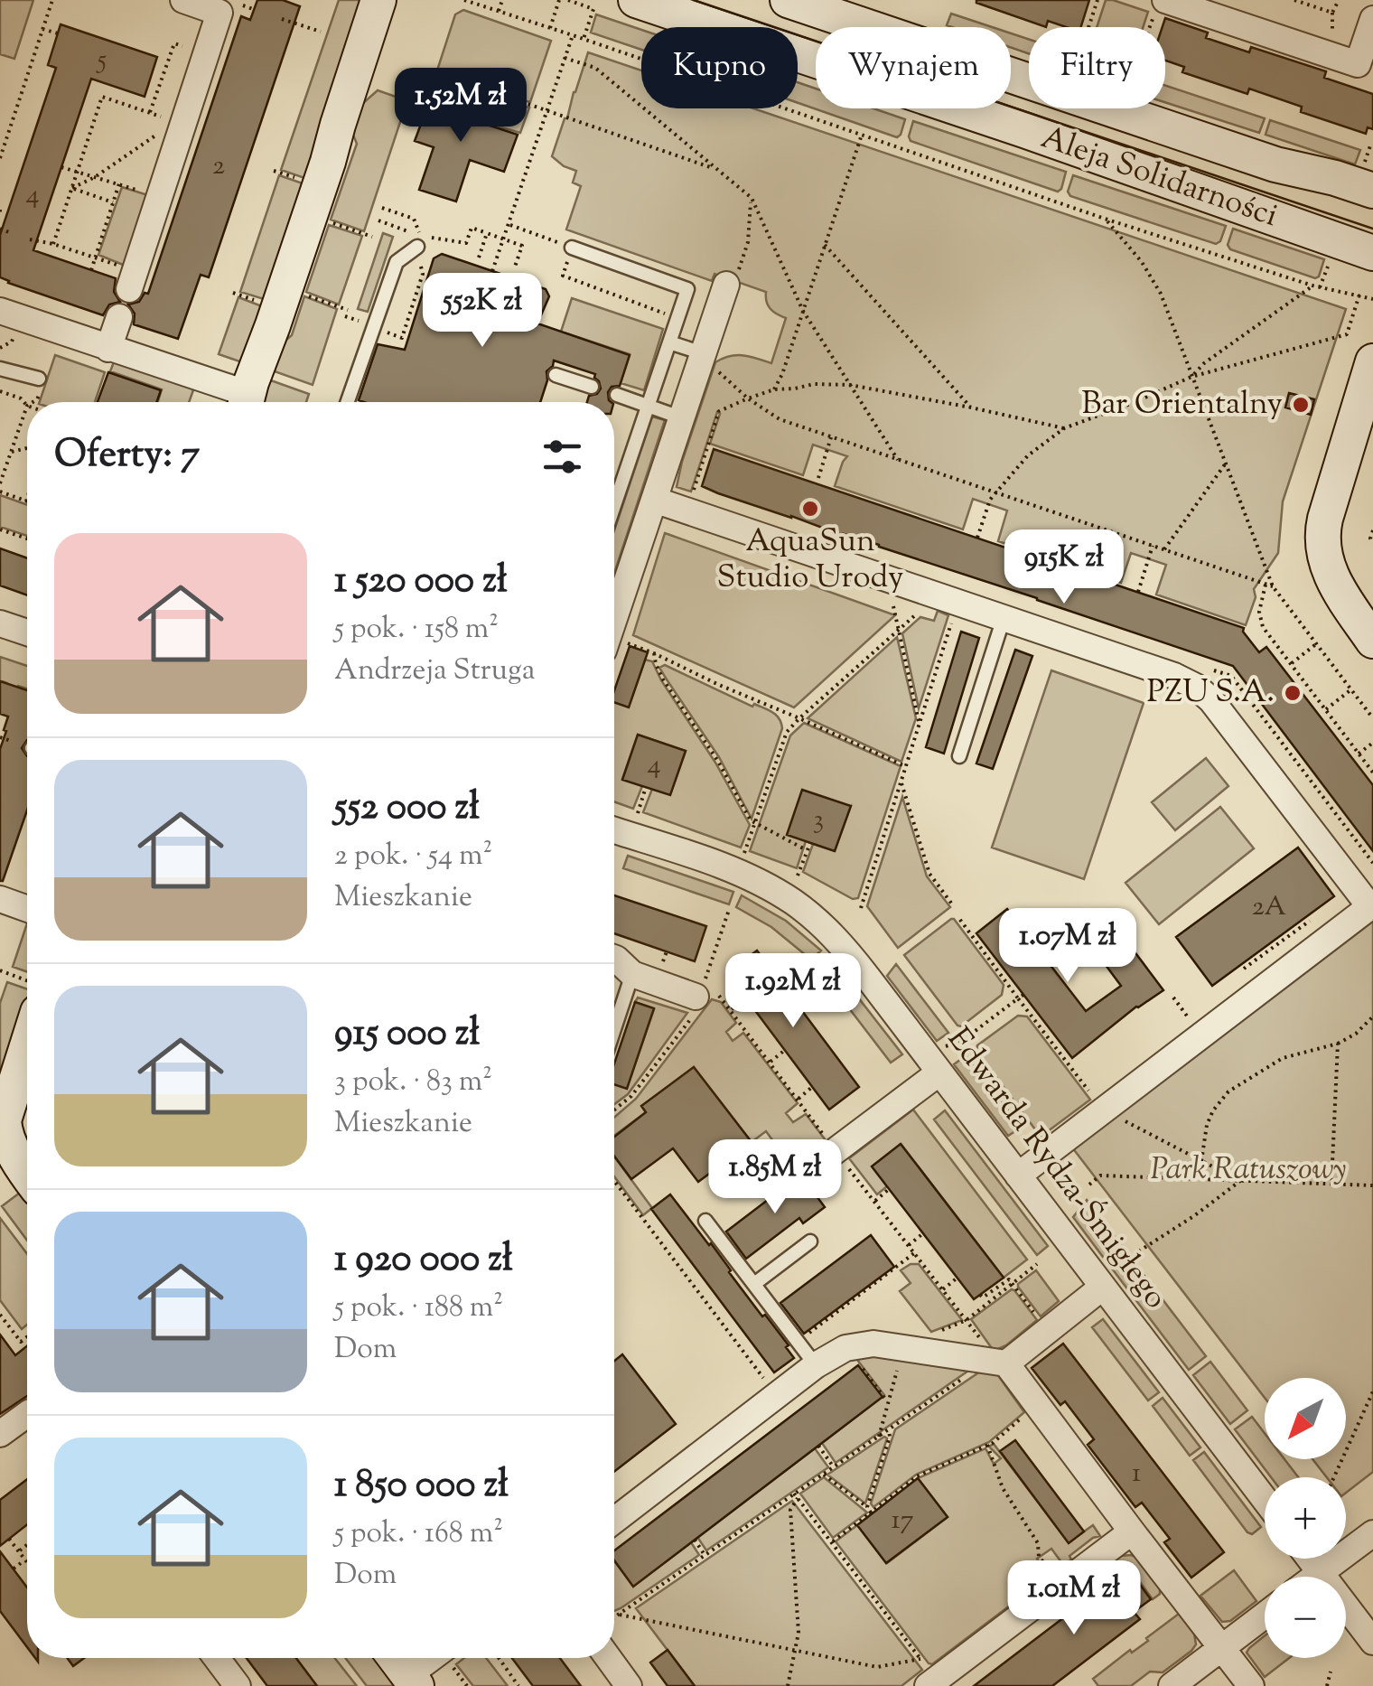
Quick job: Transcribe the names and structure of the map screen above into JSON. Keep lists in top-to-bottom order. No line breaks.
{"streets":{"street":["Aleja Solidarności","Edwarda Rydza-Śmigłego"]},"parks":["Park Ratuszowy"],"places":["Bar Orientalny","AquaSun Studio Urody","PZU S.A."],"house_numbers":["5","2","4","4","3","2A","1","17"],"north":"bottom left","page":{"chip":["Kupno","Wynajem","Filtry"],"price":["1.52M zł","552K zł","915K zł","1.07M zł","1.92M zł","1.85M zł","1.01M zł"],"heading":"Oferty: 7","list":[{"name":"1 520 000 zł","note":"5 pok. · 158 m² · Andrzeja Struga"},{"name":"552 000 zł","note":"2 pok. · 54 m² · Mieszkanie"},{"name":"915 000 zł","note":"3 pok. · 83 m² · Mieszkanie"},{"name":"1 920 000 zł","note":"5 pok. · 188 m² · Dom"},{"name":"1 850 000 zł","note":"5 pok. · 168 m² · Dom"}],"map_buttons":["+","−"]}}
